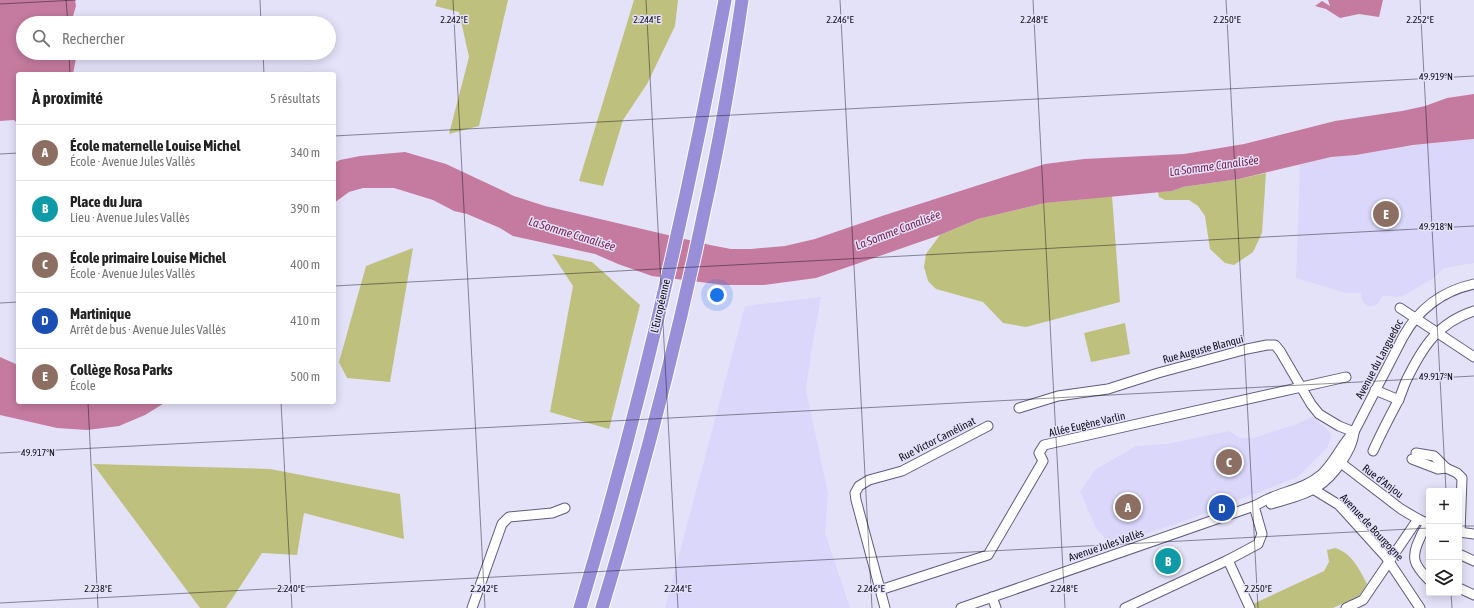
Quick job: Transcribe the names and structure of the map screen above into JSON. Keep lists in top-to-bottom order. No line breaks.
{"streets":{"highway":["L'Européenne"],"street":["Rue Auguste Blanqui","Avenue du Languedoc","Allée Eugène Varlin","Rue Victor Camélinat","Rue d'Anjou","Avenue de Bourgogne","Avenue Jules Vallès"]},"crossings":[["Rue Auguste Blanqui","Avenue du Languedoc"],["Rue Auguste Blanqui","Allée Eugène Varlin"],["Avenue du Languedoc","Rue d'Anjou"],["Avenue du Languedoc","Avenue Jules Vallès"],["Allée Eugène Varlin","Rue Victor Camélinat"],["Avenue de Bourgogne","Avenue Jules Vallès"]],"water":["La Somme Canalisée"],"page":{"search":"Rechercher","heading":["À proximité","5 résultats"],"list":[{"mark":"A","name":"École maternelle Louise Michel","note":"École · Avenue Jules Vallès","value":"340 m"},{"mark":"B","name":"Place du Jura","note":"Lieu · Avenue Jules Vallès","value":"390 m"},{"mark":"C","name":"École primaire Louise Michel","note":"École · Avenue Jules Vallès","value":"400 m"},{"mark":"D","name":"Martinique","note":"Arrêt de bus · Avenue Jules Vallès","value":"410 m"},{"mark":"E","name":"Collège Rosa Parks","note":"École","value":"500 m"}],"pins":["E","C","A","D","B"],"map_buttons":["+","−"]},"coordinates":["2.242°E","2.244°E","2.246°E","2.248°E","2.250°E","2.252°E","49.919°N","49.918°N","49.917°N","2.238°E","2.240°E"]}
